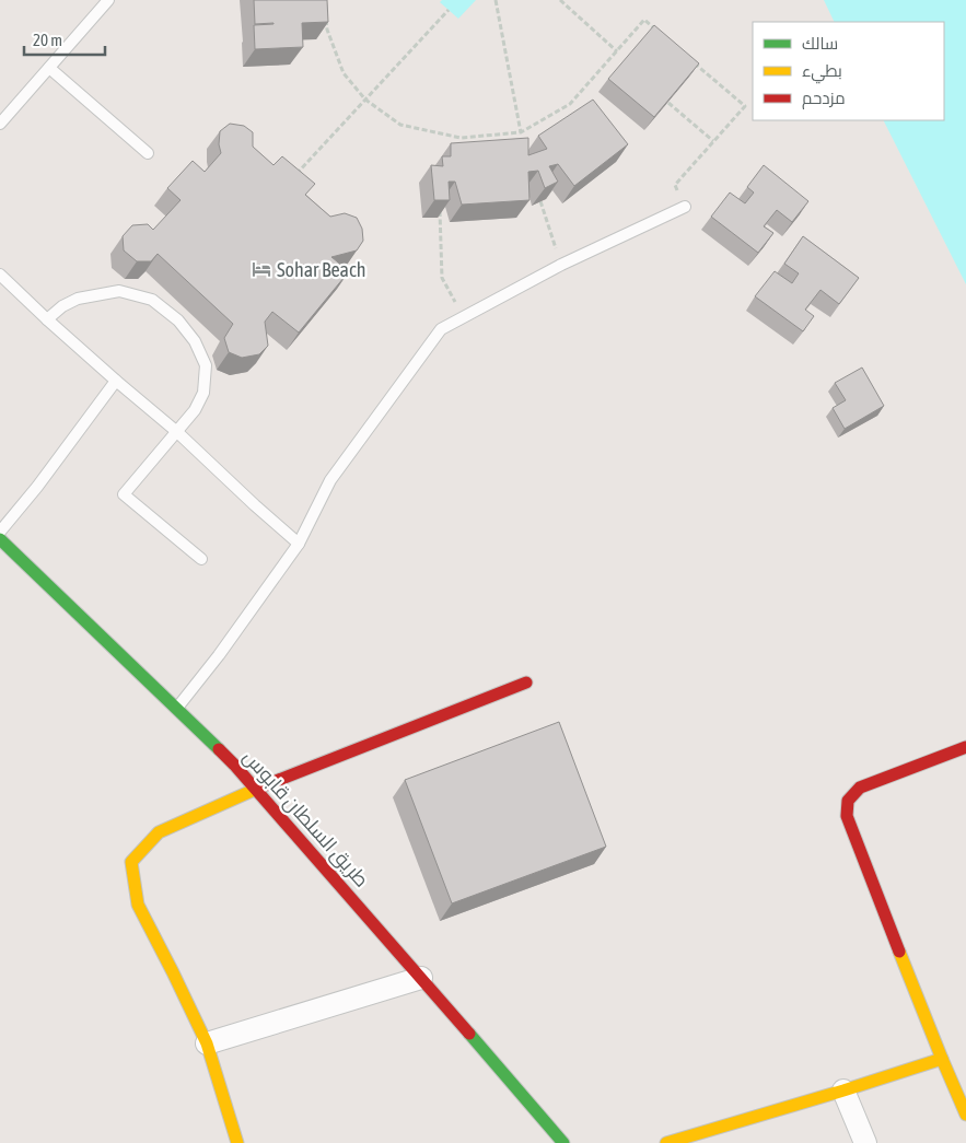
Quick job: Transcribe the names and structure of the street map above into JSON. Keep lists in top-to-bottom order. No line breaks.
{"streets":{"street":["طريق السلطان قابوس"]},"places":{"hotel":["Sohar Beach"]},"legend":["سالك","بطيء","مزدحم"],"scale_bar":"20 m"}
